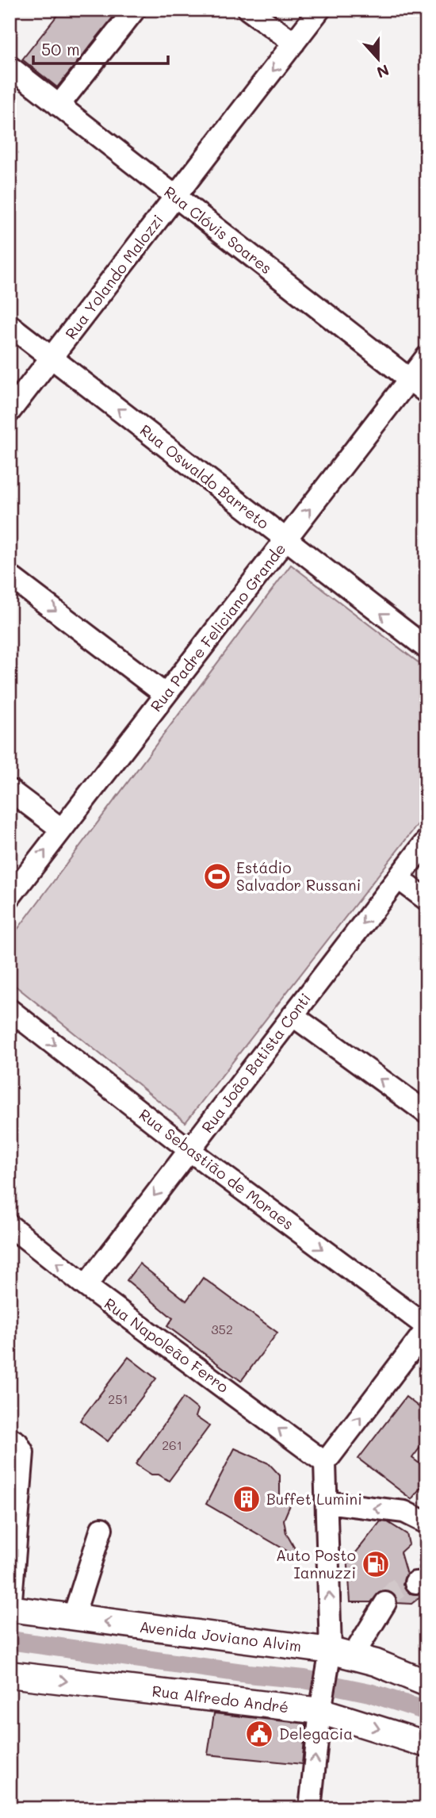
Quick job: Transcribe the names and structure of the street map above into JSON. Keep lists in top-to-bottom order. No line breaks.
{"streets":{"main road":["Avenida Joviano Alvim","Rua Alfredo André"],"street":["Rua Clóvis Soares","Rua Yolando Malozzi","Rua Oswaldo Barreto","Rua Padre Feliciano Grande","Rua João Batista Conti","Rua Sebastião de Moraes","Rua Napoleão Ferro"]},"crossings":[["Rua Clóvis Soares","Rua Yolando Malozzi"],["Rua Clóvis Soares","Rua Padre Feliciano Grande"],["Rua Yolando Malozzi","Rua Oswaldo Barreto"],["Rua Oswaldo Barreto","Rua Padre Feliciano Grande"],["Rua João Batista Conti","Rua Sebastião de Moraes"],["Rua João Batista Conti","Rua Napoleão Ferro"]],"one_way":["Rua Oswaldo Barreto","Rua Padre Feliciano Grande","Rua João Batista Conti","Rua Napoleão Ferro","Avenida Joviano Alvim","Rua Alfredo André"],"places":{"sports":["Estádio Salvador Russani"],"building":["Buffet Lumini"],"fuel station":["Auto Posto Iannuzzi"],"public building":["Delegacia"]},"house_numbers":["352","251","261"],"scale_bar":"50 m","north":"bottom"}
